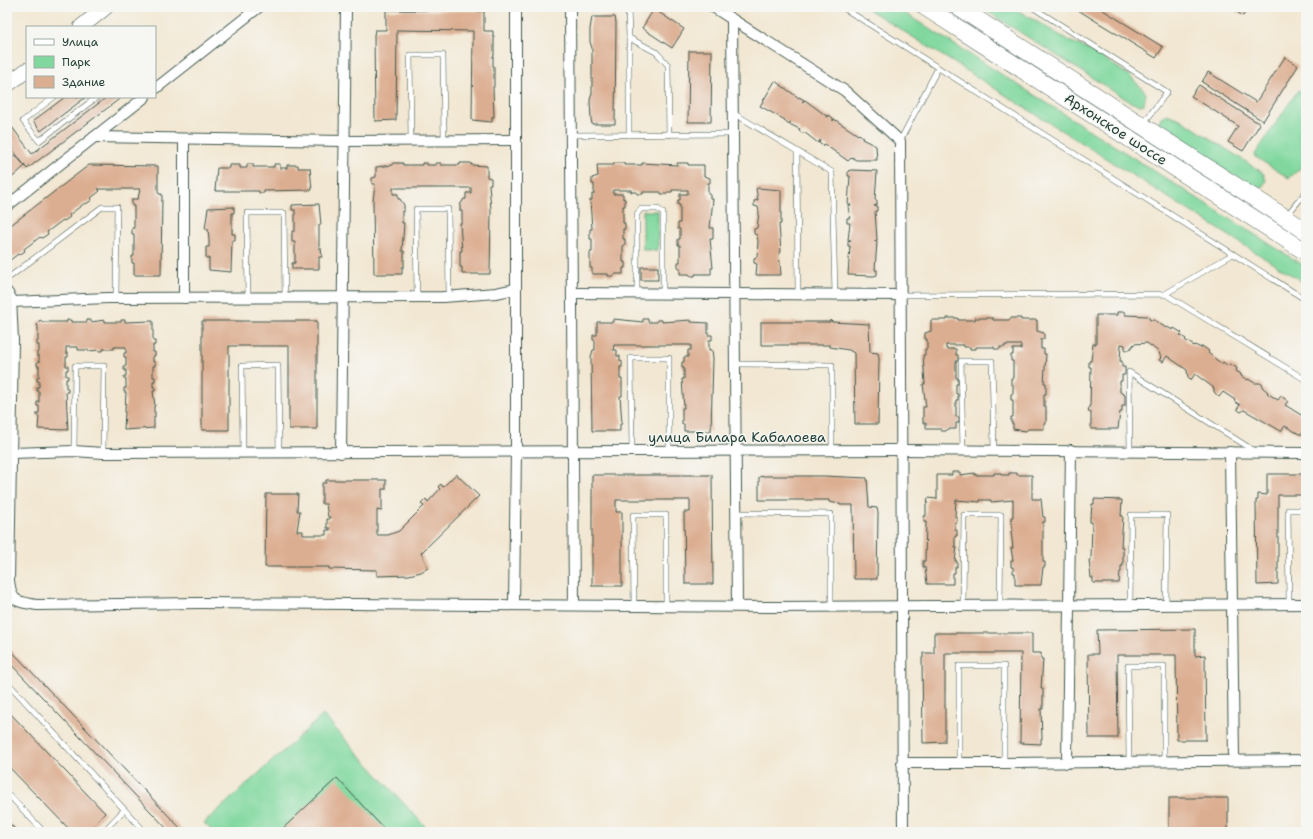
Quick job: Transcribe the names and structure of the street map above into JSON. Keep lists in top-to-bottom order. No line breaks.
{"streets":{"highway":["Архонское шоссе"],"street":["улица Билара Кабалоева"]},"legend":["Улица","Парк","Здание"]}
